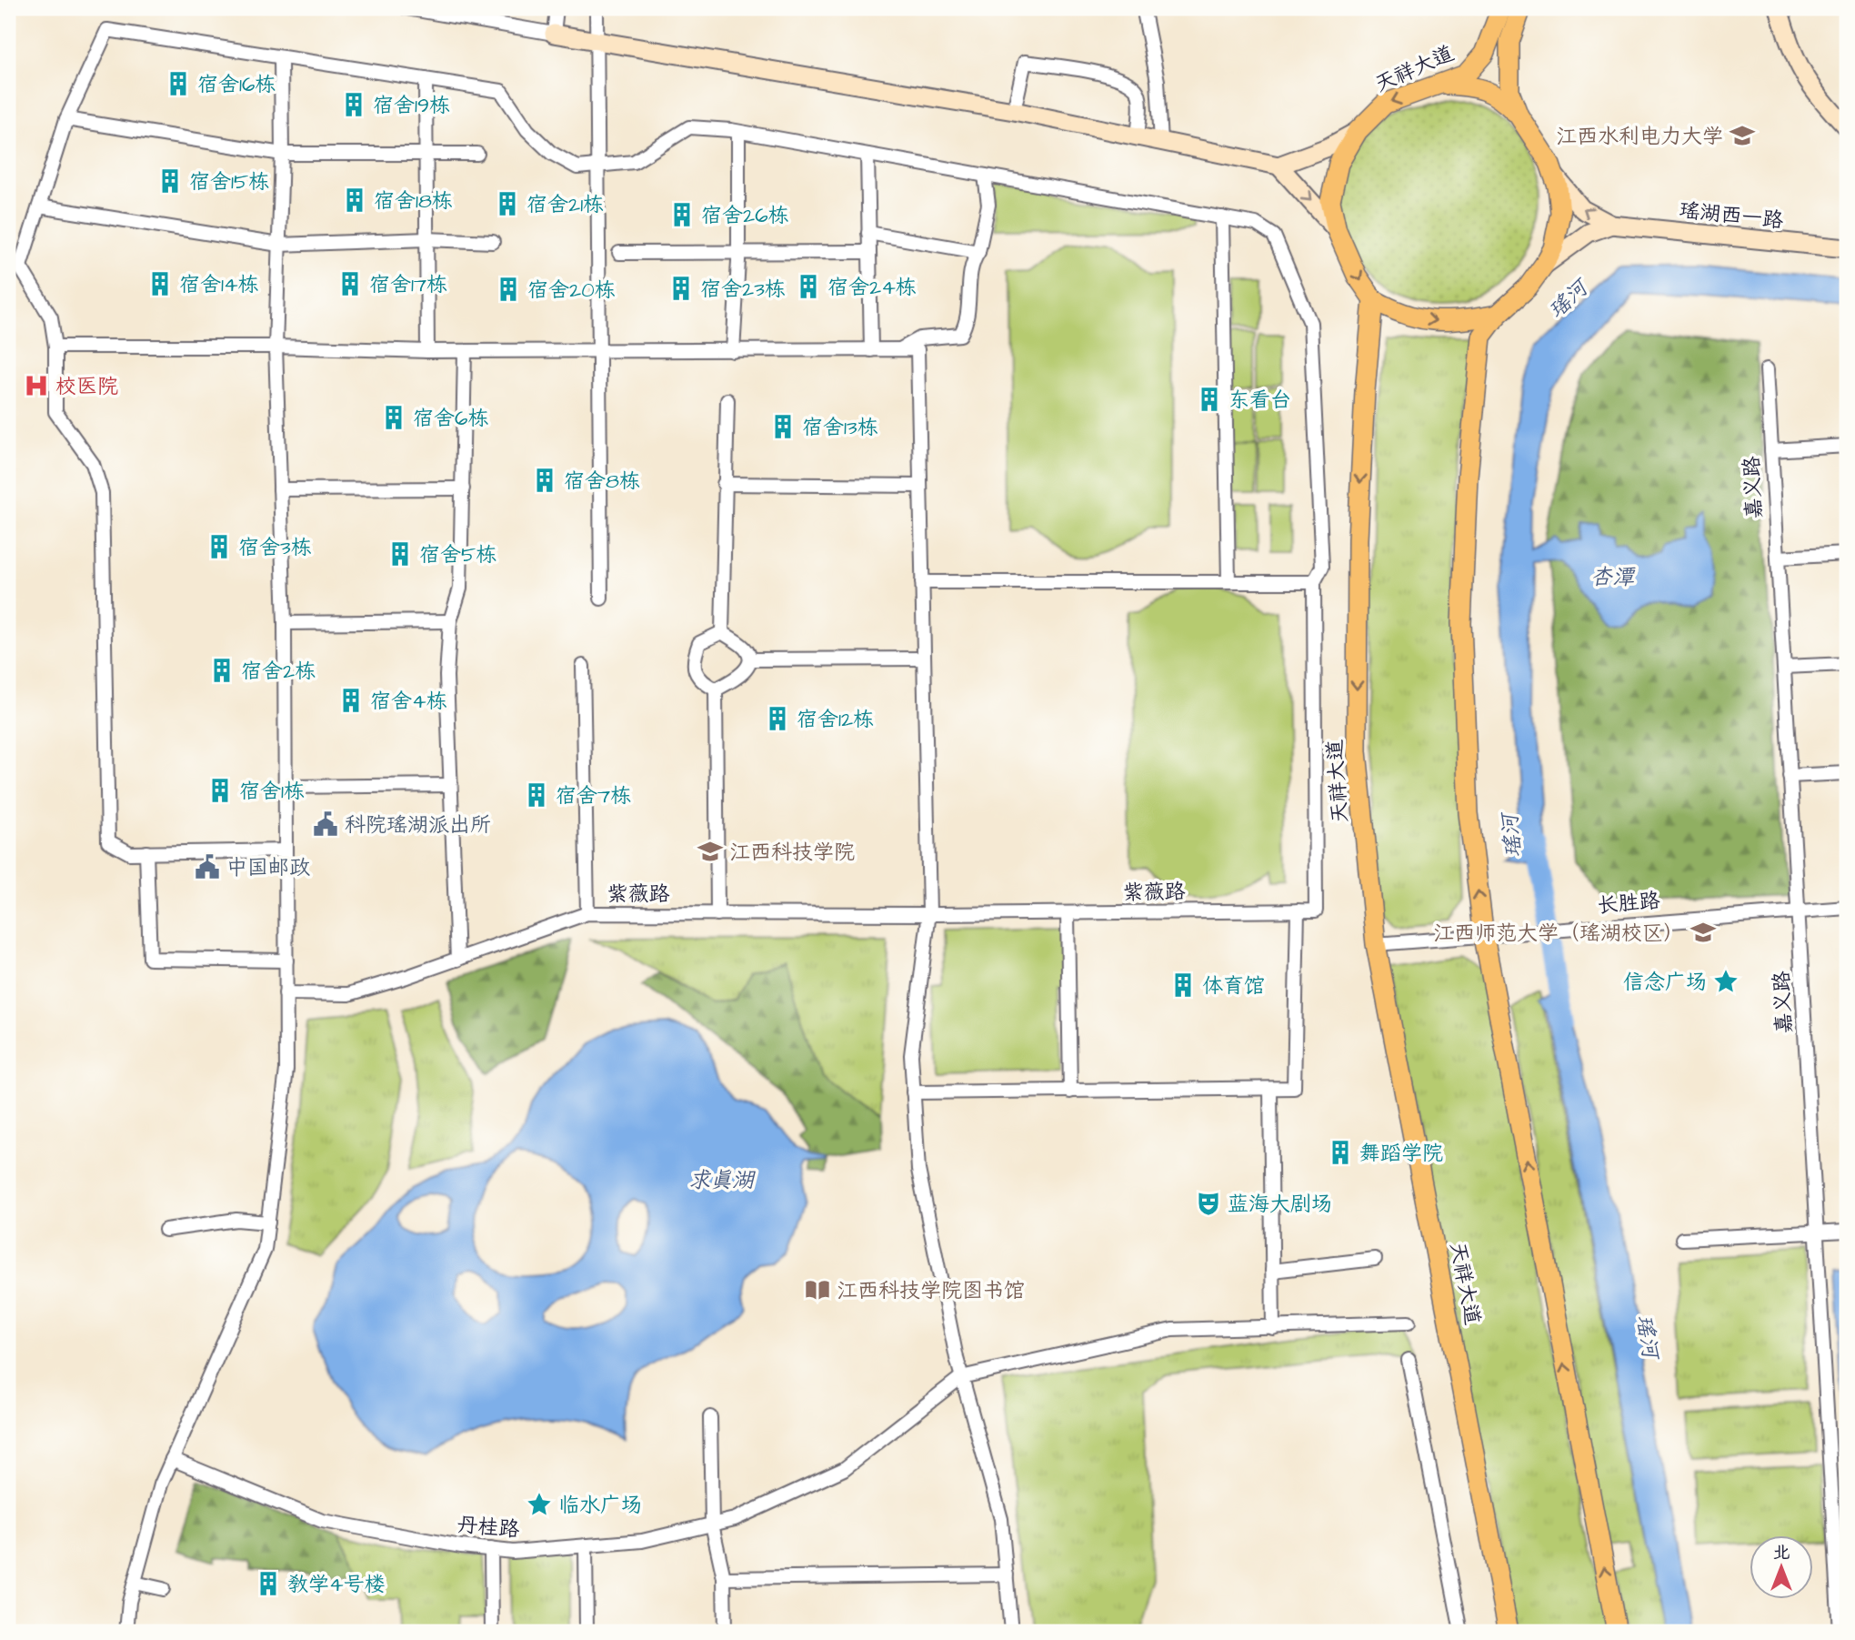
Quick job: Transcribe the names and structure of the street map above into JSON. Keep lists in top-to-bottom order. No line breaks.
{"streets":{"main road":["天祥大道"],"street":["瑶湖西一路","嘉义路","紫薇路","长胜路","丹桂路"]},"crossings":[["天祥大道","长胜路"],["嘉义路","长胜路"]],"water":["瑶河","杏潭","求真湖"],"places":{"building":["宿舍16栋","宿舍19栋","宿舍15栋","宿舍18栋","宿舍21栋","宿舍26栋","宿舍14栋","宿舍17栋","宿舍24栋","宿舍23栋","宿舍20栋","东看台","宿舍6栋","宿舍13栋","宿舍8栋","宿舍3栋","宿舍5栋","宿舍2栋","宿舍4栋","宿舍12栋","宿舍1栋","宿舍7栋","体育馆","舞蹈学院","教学4号楼"],"school or university":["江西水利电力大学","江西科技学院","江西师范大学（瑶湖校区）"],"hospital":["校医院"],"public building":["科院瑶湖派出所","中国邮政"],"place":["信念广场","临水广场"],"theatre":["蓝海大剧场"],"library":["江西科技学院图书馆"]},"north":"top"}
